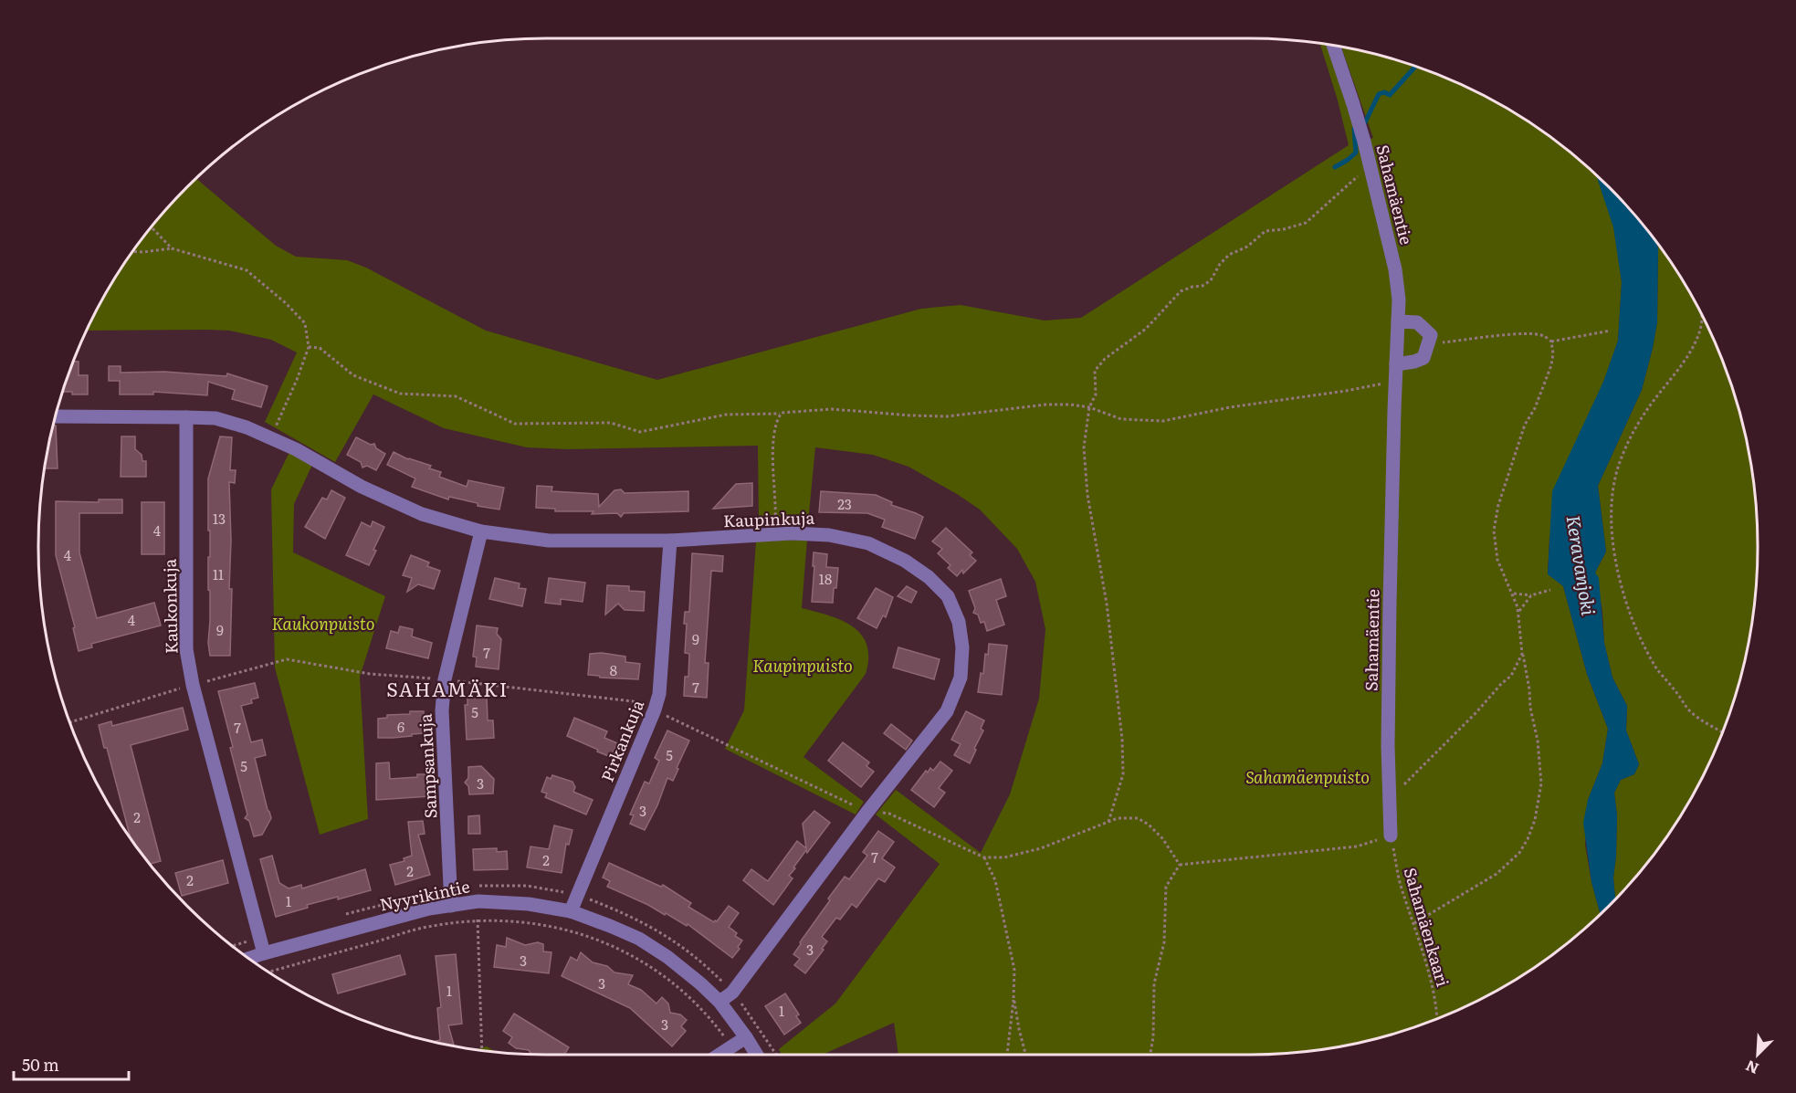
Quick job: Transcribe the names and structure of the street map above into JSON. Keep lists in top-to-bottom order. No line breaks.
{"streets":{"street":["Sahamäentie","Kaupinkuja","Kaukonkuja","Pirkankuja","Sampsankuja","Nyyrikintie"],"path":["Sahamäenkaari"]},"crossings":[["Sahamäentie","Sahamäenkaari"],["Kaupinkuja","Kaukonkuja"],["Kaupinkuja","Pirkankuja"],["Kaupinkuja","Sampsankuja"],["Kaupinkuja","Nyyrikintie"],["Kaukonkuja","Nyyrikintie"],["Pirkankuja","Nyyrikintie"],["Sampsankuja","Nyyrikintie"]],"districts":["SAHAMÄKI"],"water":["Keravanjoki"],"parks":["Kaukonpuisto","Kaupinpuisto","Sahamäenpuisto"],"house_numbers":["23","13","4","4","11","18","4","9","9","7","8","7","5","6","7","5","5","3","3","2","7","2","2","2","1","3","3","3","1","1","3"],"scale_bar":"50 m","north":"bottom left"}
